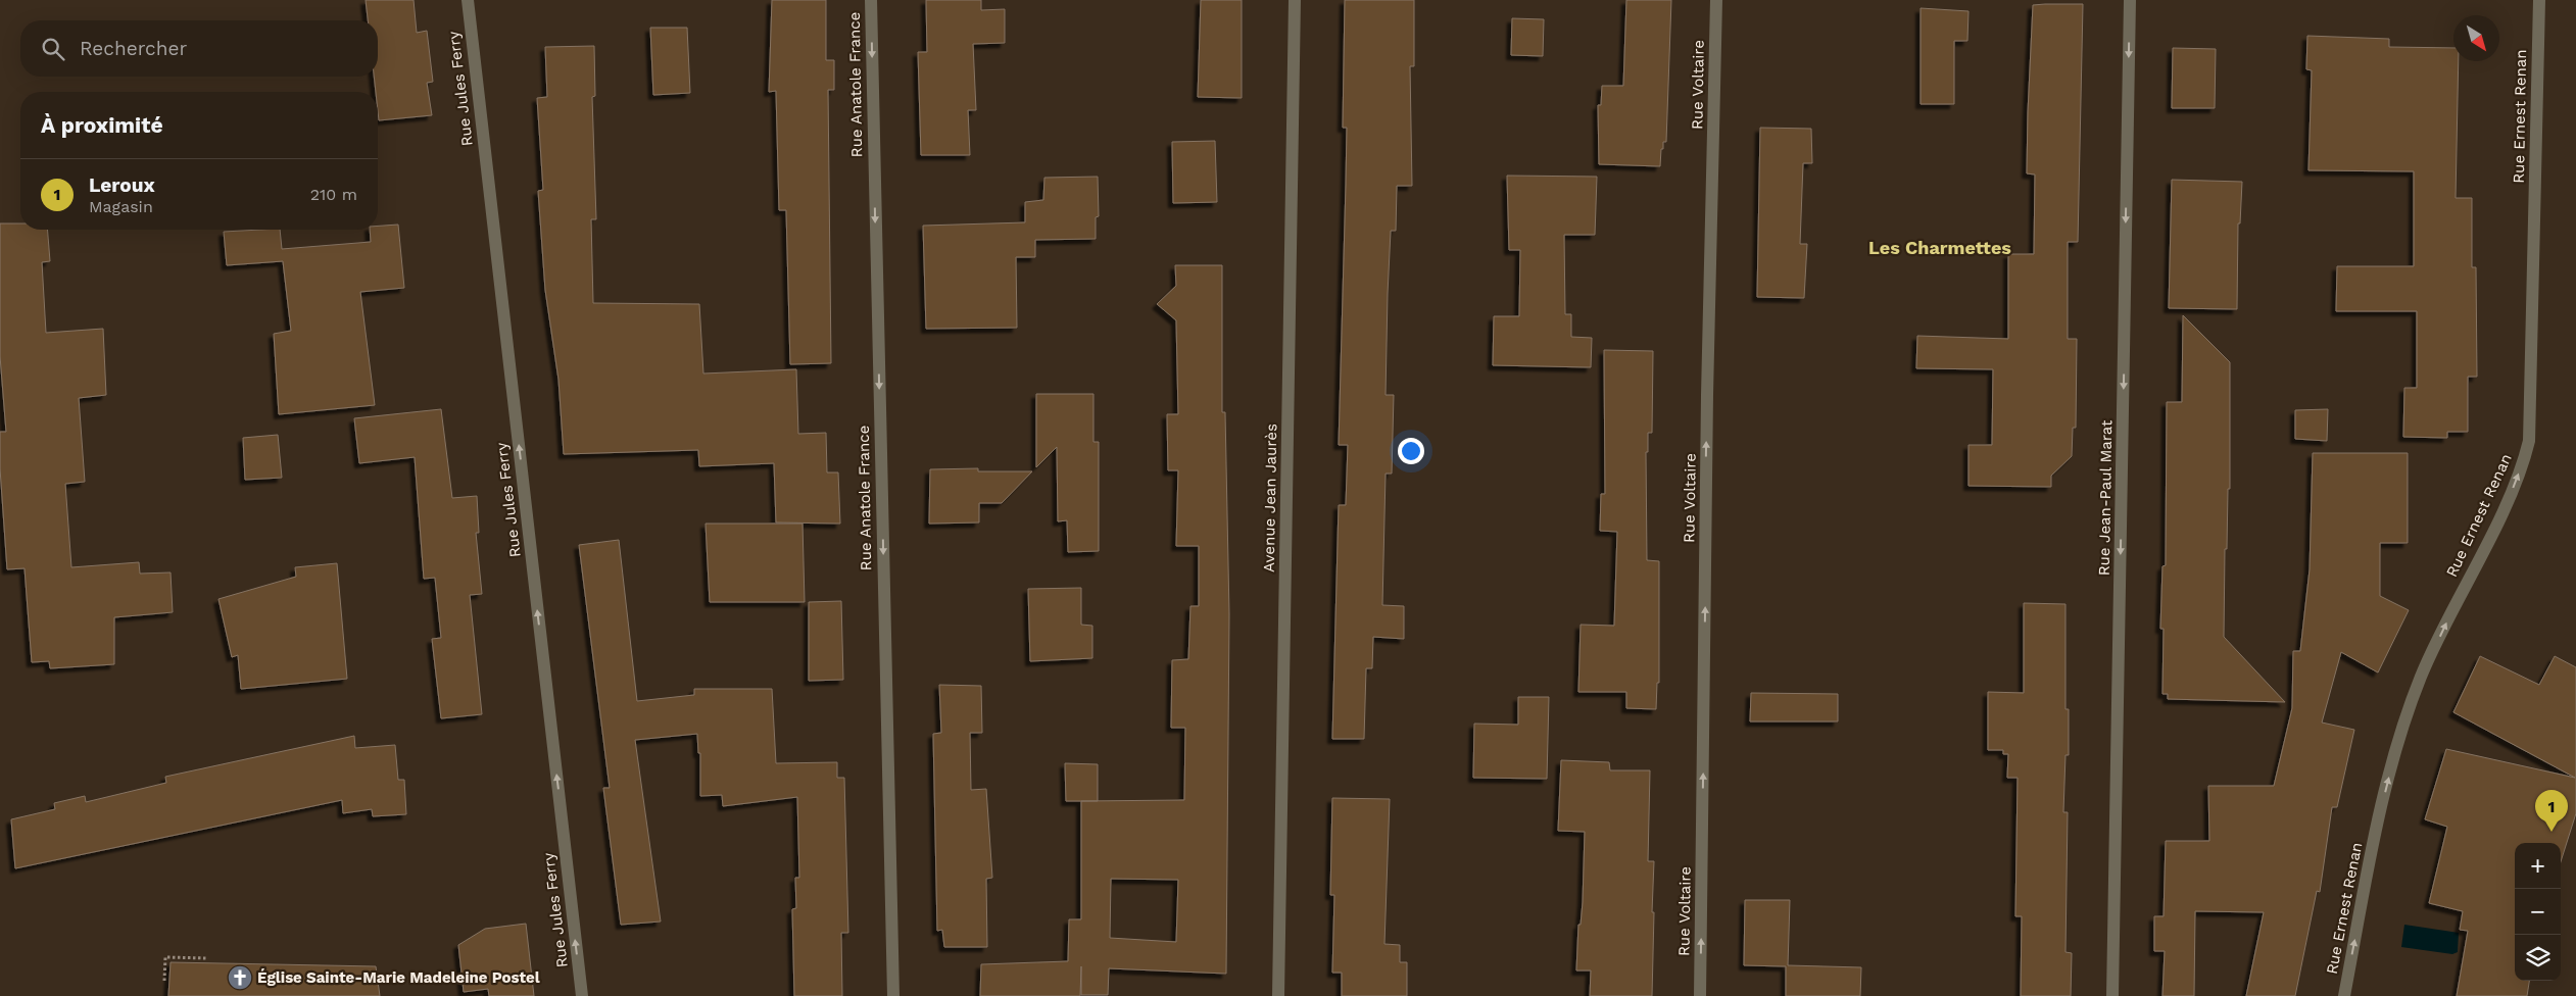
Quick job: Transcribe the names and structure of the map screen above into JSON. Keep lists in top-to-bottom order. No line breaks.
{"streets":{"street":["Rue Anatole France","Rue Voltaire","Rue Jules Ferry","Rue Ernest Renan","Avenue Jean Jaurès","Rue Jean-Paul Marat"]},"one_way":["Rue Anatole France","Rue Voltaire","Rue Jules Ferry","Rue Ernest Renan","Rue Jean-Paul Marat"],"districts":["Les Charmettes"],"places":{"church":["Église Sainte-Marie Madeleine Postel"]},"north":"bottom right","page":{"search":"Rechercher","heading":"À proximité","list":[{"mark":"1","name":"Leroux","note":"Magasin","value":"210 m"}],"pins":"1","map_buttons":["+","−"]}}
